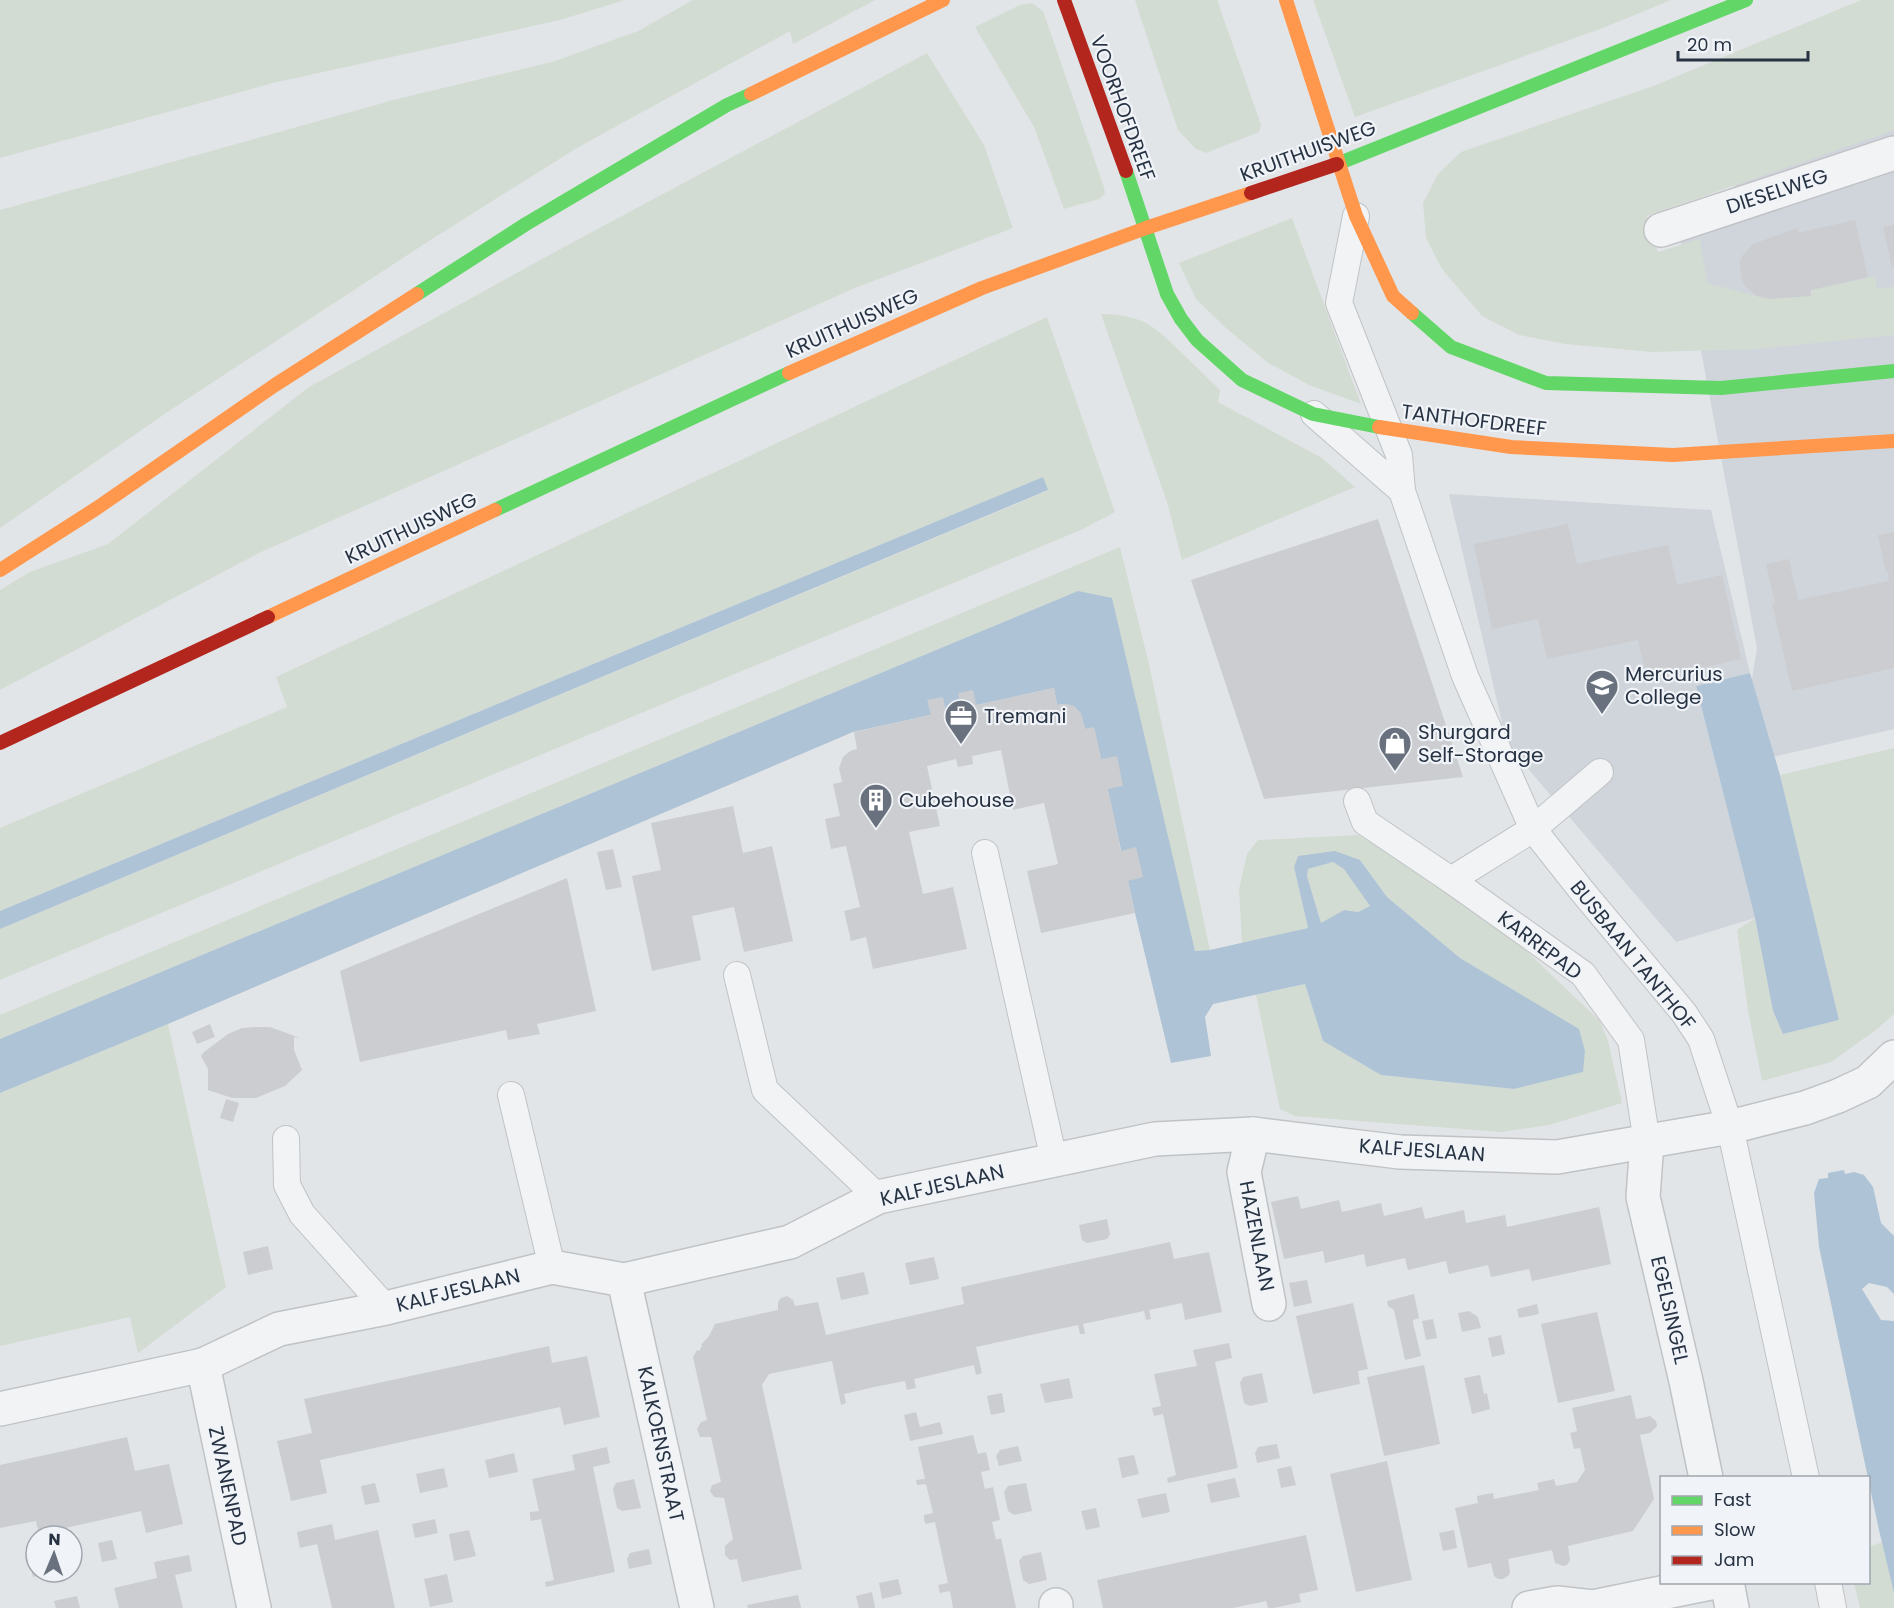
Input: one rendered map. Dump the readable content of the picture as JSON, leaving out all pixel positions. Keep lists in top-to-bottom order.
{
  "streets": {
    "main road": ["VOORHOFDREEF", "KRUITHUISWEG", "TANTHOFDREEF"],
    "street": [
      "DIESELWEG",
      "KALFJESLAAN",
      "HAZENLAAN",
      "EGELSINGEL",
      "KALKOENSTRAAT",
      "ZWANENPAD"
    ],
    "lane": ["KARREPAD", "BUSBAAN TANTHOF"]
  },
  "crossings": [
    ["VOORHOFDREEF", "KRUITHUISWEG"],
    ["VOORHOFDREEF", "TANTHOFDREEF"],
    ["KRUITHUISWEG", "TANTHOFDREEF"],
    ["TANTHOFDREEF", "BUSBAAN TANTHOF"],
    ["KARREPAD", "KALFJESLAAN"],
    ["KARREPAD", "EGELSINGEL"],
    ["BUSBAAN TANTHOF", "KALFJESLAAN"],
    ["KALFJESLAAN", "HAZENLAAN"],
    ["KALFJESLAAN", "EGELSINGEL"],
    ["KALFJESLAAN", "KALKOENSTRAAT"],
    ["KALFJESLAAN", "ZWANENPAD"]
  ],
  "places": {
    "school or university": ["Mercurius College"],
    "office": ["Tremani"],
    "shop": ["Shurgard Self-Storage"],
    "building": ["Cubehouse"]
  },
  "legend": ["Fast", "Slow", "Jam"],
  "scale_bar": "20 m",
  "north": "top"
}
